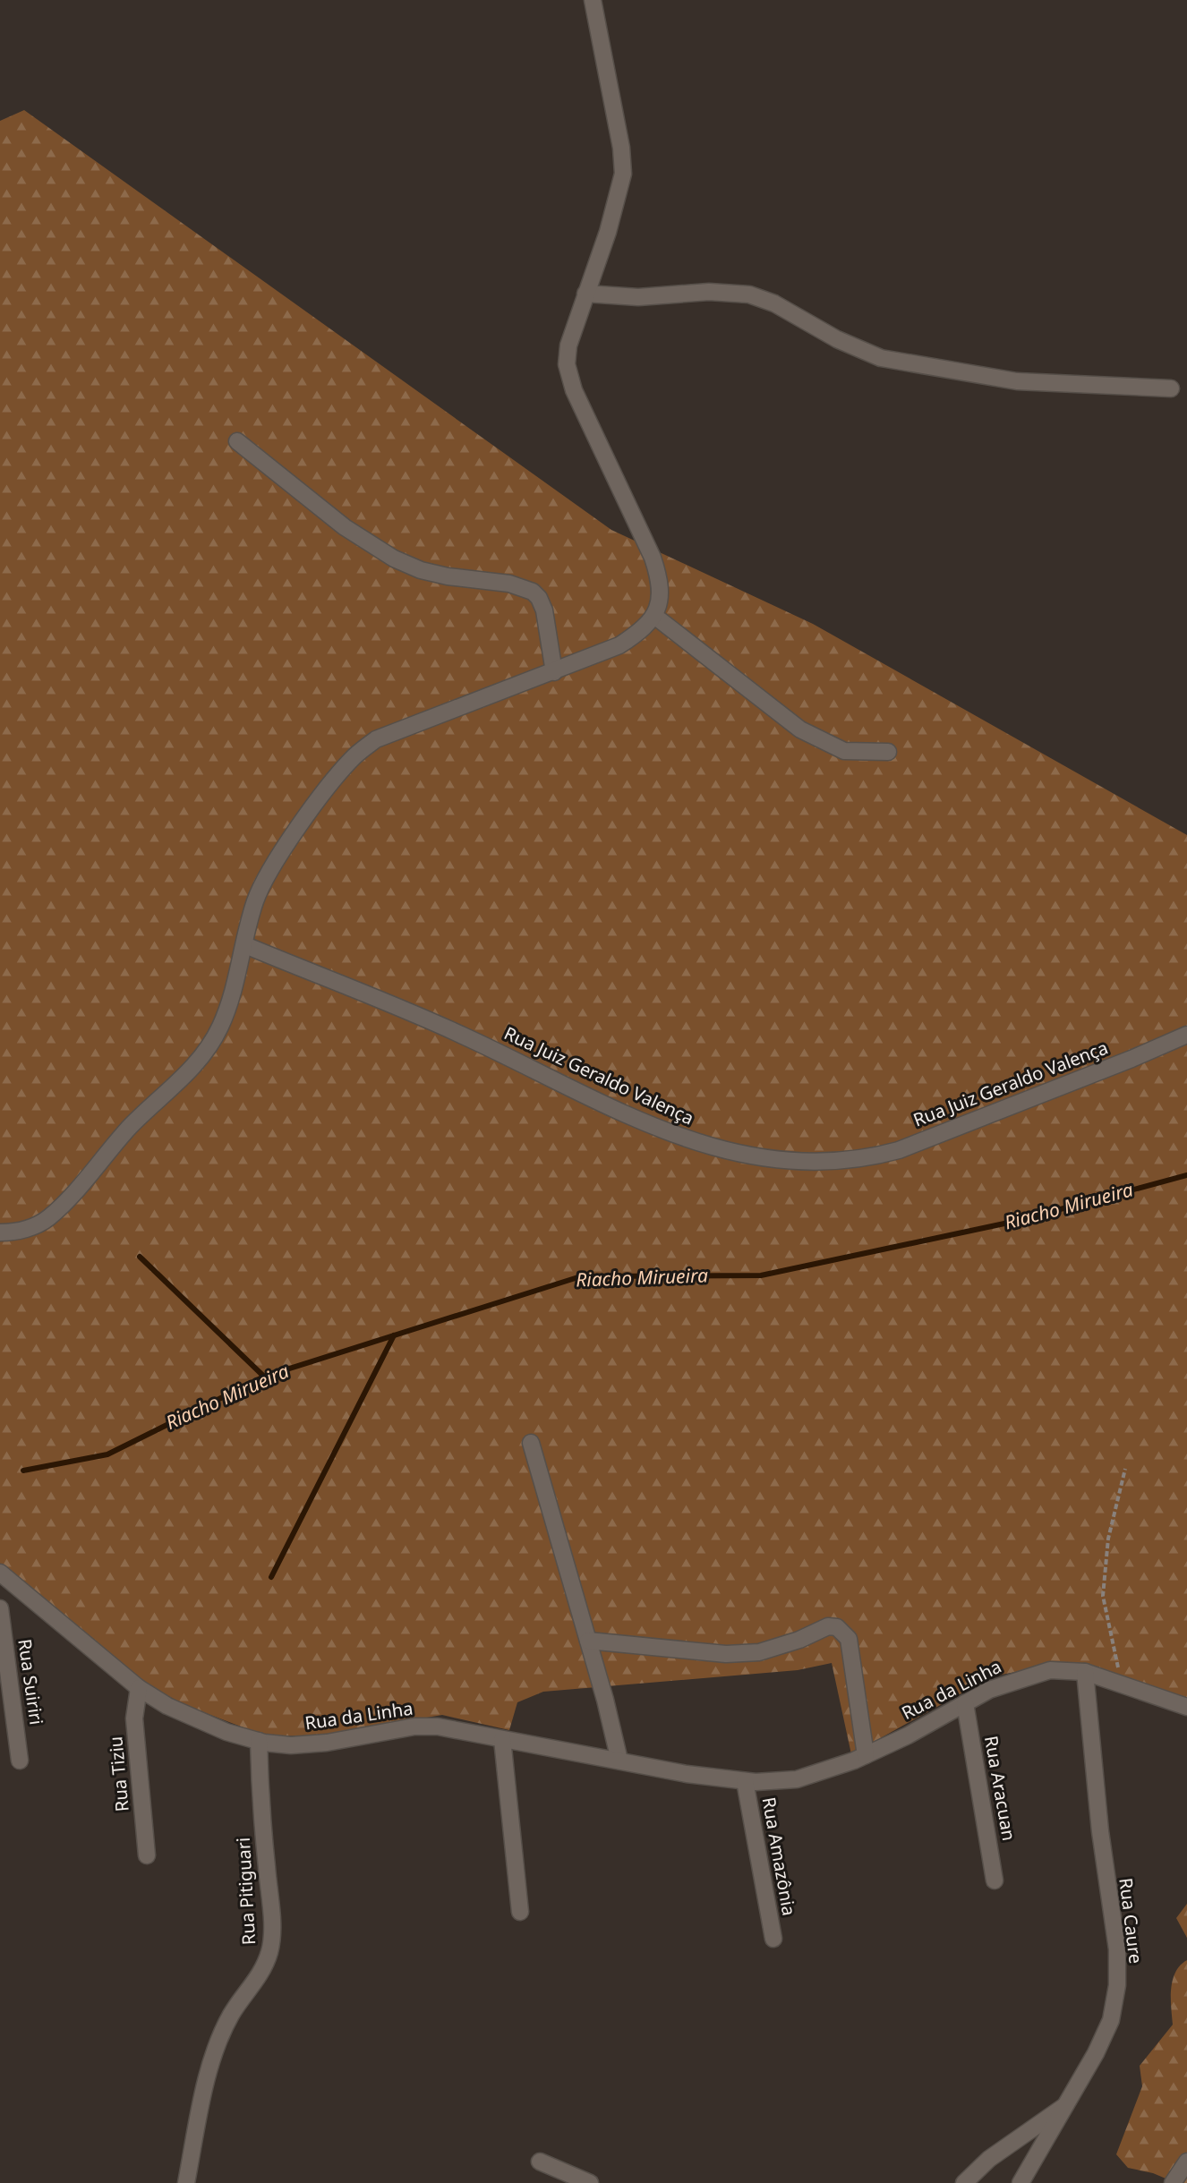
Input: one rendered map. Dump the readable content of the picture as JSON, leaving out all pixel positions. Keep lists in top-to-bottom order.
{
  "streets": {
    "street": [
      "Rua Juiz Geraldo Valença",
      "Rua Suiriri",
      "Rua da Linha",
      "Rua Tiziu",
      "Rua Aracuan",
      "Rua Amazônia",
      "Rua Pitiguari",
      "Rua Caure"
    ]
  },
  "crossings": [
    ["Rua da Linha", "Rua Tiziu"],
    ["Rua da Linha", "Rua Aracuan"],
    ["Rua da Linha", "Rua Amazônia"],
    ["Rua da Linha", "Rua Pitiguari"],
    ["Rua da Linha", "Rua Caure"]
  ],
  "water": ["Riacho Mirueira"]
}
